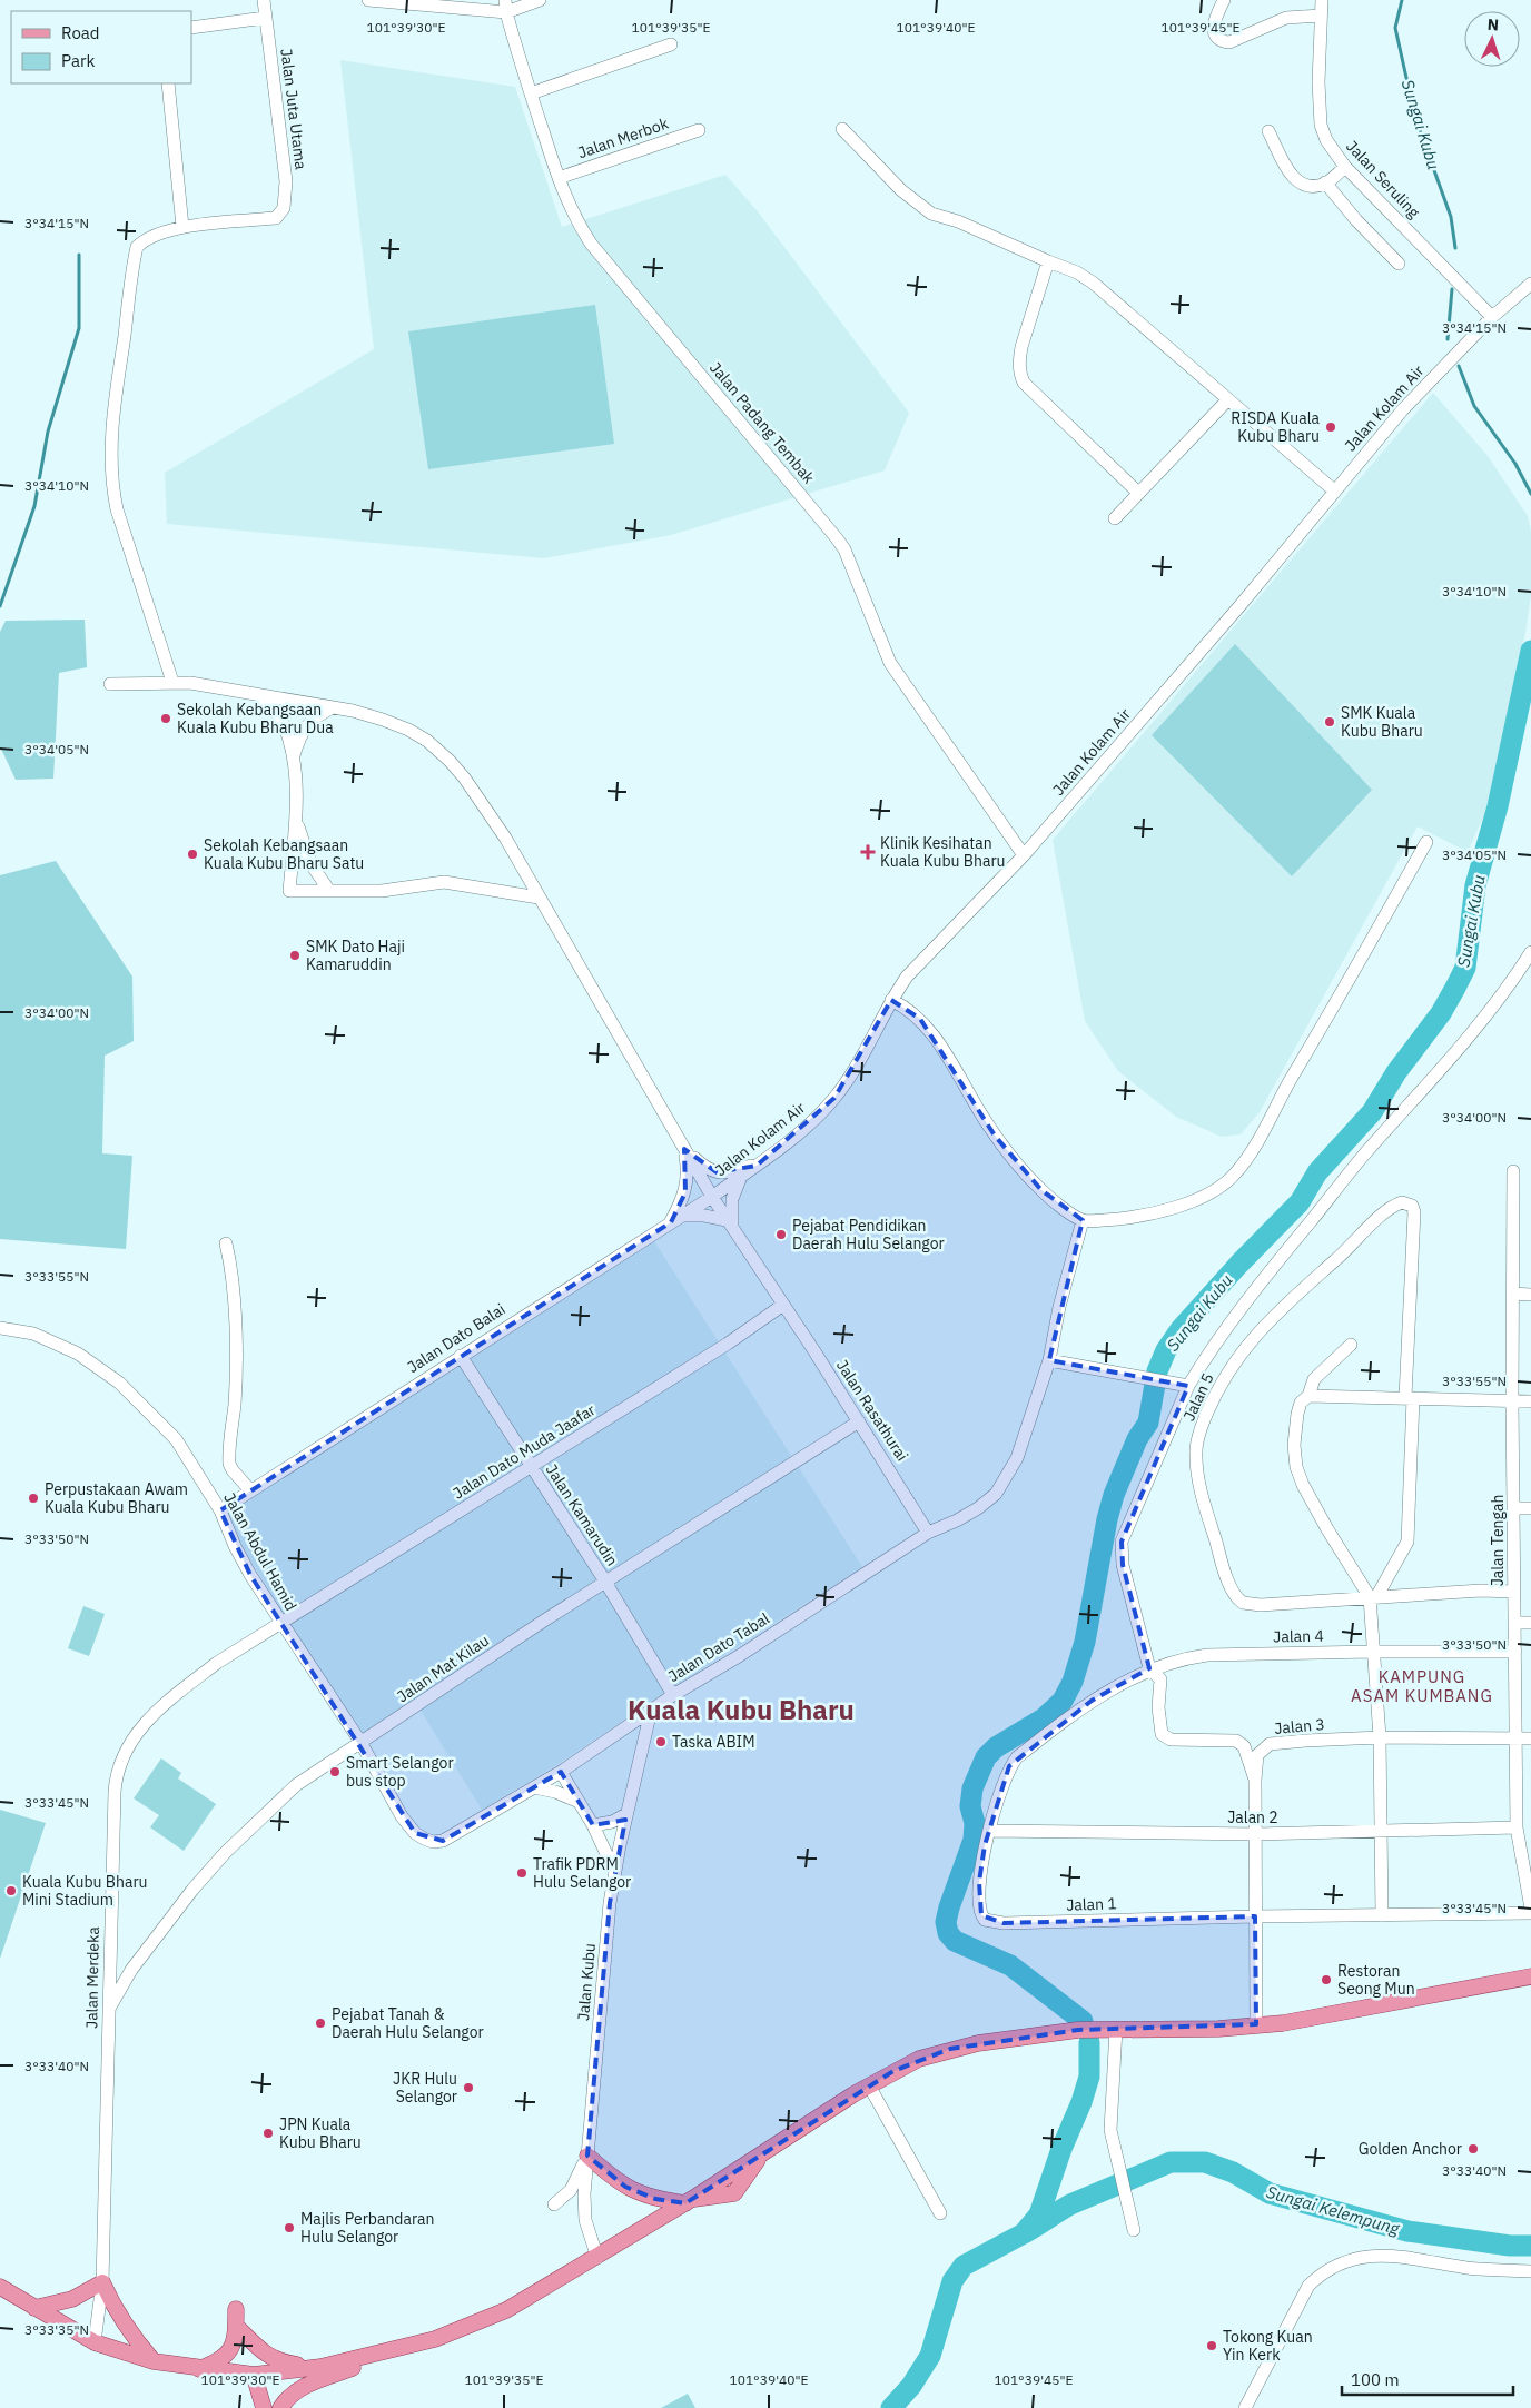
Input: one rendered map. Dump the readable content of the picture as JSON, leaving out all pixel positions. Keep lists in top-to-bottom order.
{
  "streets": {
    "street": [
      "Jalan Juta Utama",
      "Jalan Merbok",
      "Jalan Seruling",
      "Jalan Kolam Air",
      "Jalan Padang Tembak",
      "Jalan Dato Balai",
      "Jalan 5",
      "Jalan Rasathurai",
      "Jalan Dato Muda Jaafar",
      "Jalan Kamarudin",
      "Jalan Tengah",
      "Jalan Abdul Hamid",
      "Jalan 4",
      "Jalan Dato Tabal",
      "Jalan Mat Kilau",
      "Jalan 3",
      "Jalan 2",
      "Jalan 1",
      "Jalan Merdeka",
      "Jalan Kubu"
    ]
  },
  "crossings": [
    ["Jalan Merbok", "Jalan Padang Tembak"],
    ["Jalan Seruling", "Jalan Kolam Air"],
    ["Jalan Kolam Air", "Jalan Padang Tembak"],
    ["Jalan Kolam Air", "Jalan Dato Balai"],
    ["Jalan Kolam Air", "Jalan Rasathurai"],
    ["Jalan Dato Balai", "Jalan Rasathurai"],
    ["Jalan Dato Balai", "Jalan Kamarudin"],
    ["Jalan Dato Balai", "Jalan Abdul Hamid"],
    ["Jalan 5", "Jalan Tengah"],
    ["Jalan Rasathurai", "Jalan Dato Muda Jaafar"],
    ["Jalan Rasathurai", "Jalan Dato Tabal"],
    ["Jalan Rasathurai", "Jalan Mat Kilau"],
    ["Jalan Dato Muda Jaafar", "Jalan Kamarudin"],
    ["Jalan Dato Muda Jaafar", "Jalan Abdul Hamid"],
    ["Jalan Dato Muda Jaafar", "Jalan Merdeka"],
    ["Jalan Kamarudin", "Jalan Dato Tabal"],
    ["Jalan Kamarudin", "Jalan Mat Kilau"],
    ["Jalan Tengah", "Jalan 4"],
    ["Jalan Tengah", "Jalan 3"],
    ["Jalan Tengah", "Jalan 2"],
    ["Jalan Abdul Hamid", "Jalan Dato Tabal"],
    ["Jalan Abdul Hamid", "Jalan Mat Kilau"],
    ["Jalan Abdul Hamid", "Jalan Merdeka"],
    ["Jalan 4", "Jalan 1"],
    ["Jalan Dato Tabal", "Jalan Kubu"],
    ["Jalan Mat Kilau", "Jalan Merdeka"],
    ["Jalan 2", "Jalan 1"]
  ],
  "districts": ["KAMPUNG ASAM KUMBANG", "Kuala Kubu Bharu"],
  "water": ["Sungai Kubu", "Sungai Kelempung"],
  "places": {
    "other": [
      "RISDA Kuala Kubu Bharu",
      "Sekolah Kebangsaan Kuala Kubu Bharu Dua",
      "SMK Kuala Kubu Bharu",
      "Sekolah Kebangsaan Kuala Kubu Bharu Satu",
      "SMK Dato Haji Kamaruddin",
      "Pejabat Pendidikan Daerah Hulu Selangor",
      "Perpustakaan Awam Kuala Kubu Bharu",
      "Taska ABIM",
      "Smart Selangor bus stop",
      "Trafik PDRM Hulu Selangor",
      "Kuala Kubu Bharu Mini Stadium",
      "Restoran Seong Mun",
      "Pejabat Tanah & Daerah Hulu Selangor",
      "JKR Hulu Selangor",
      "JPN Kuala Kubu Bharu",
      "Golden Anchor",
      "Majlis Perbandaran Hulu Selangor",
      "Tokong Kuan Yin Kerk"
    ],
    "health": ["Klinik Kesihatan Kuala Kubu Bharu"]
  },
  "legend": ["Road", "Park"],
  "scale_bar": "100 m",
  "north": "top",
  "coordinates": [
    "101°39'30\"E",
    "101°39'35\"E",
    "101°39'40\"E",
    "101°39'45\"E",
    "3°34'15\"N",
    "3°34'10\"N",
    "3°34'05\"N",
    "3°34'00\"N",
    "3°33'55\"N",
    "3°33'50\"N",
    "3°33'45\"N",
    "3°33'40\"N",
    "3°33'35\"N"
  ]
}
